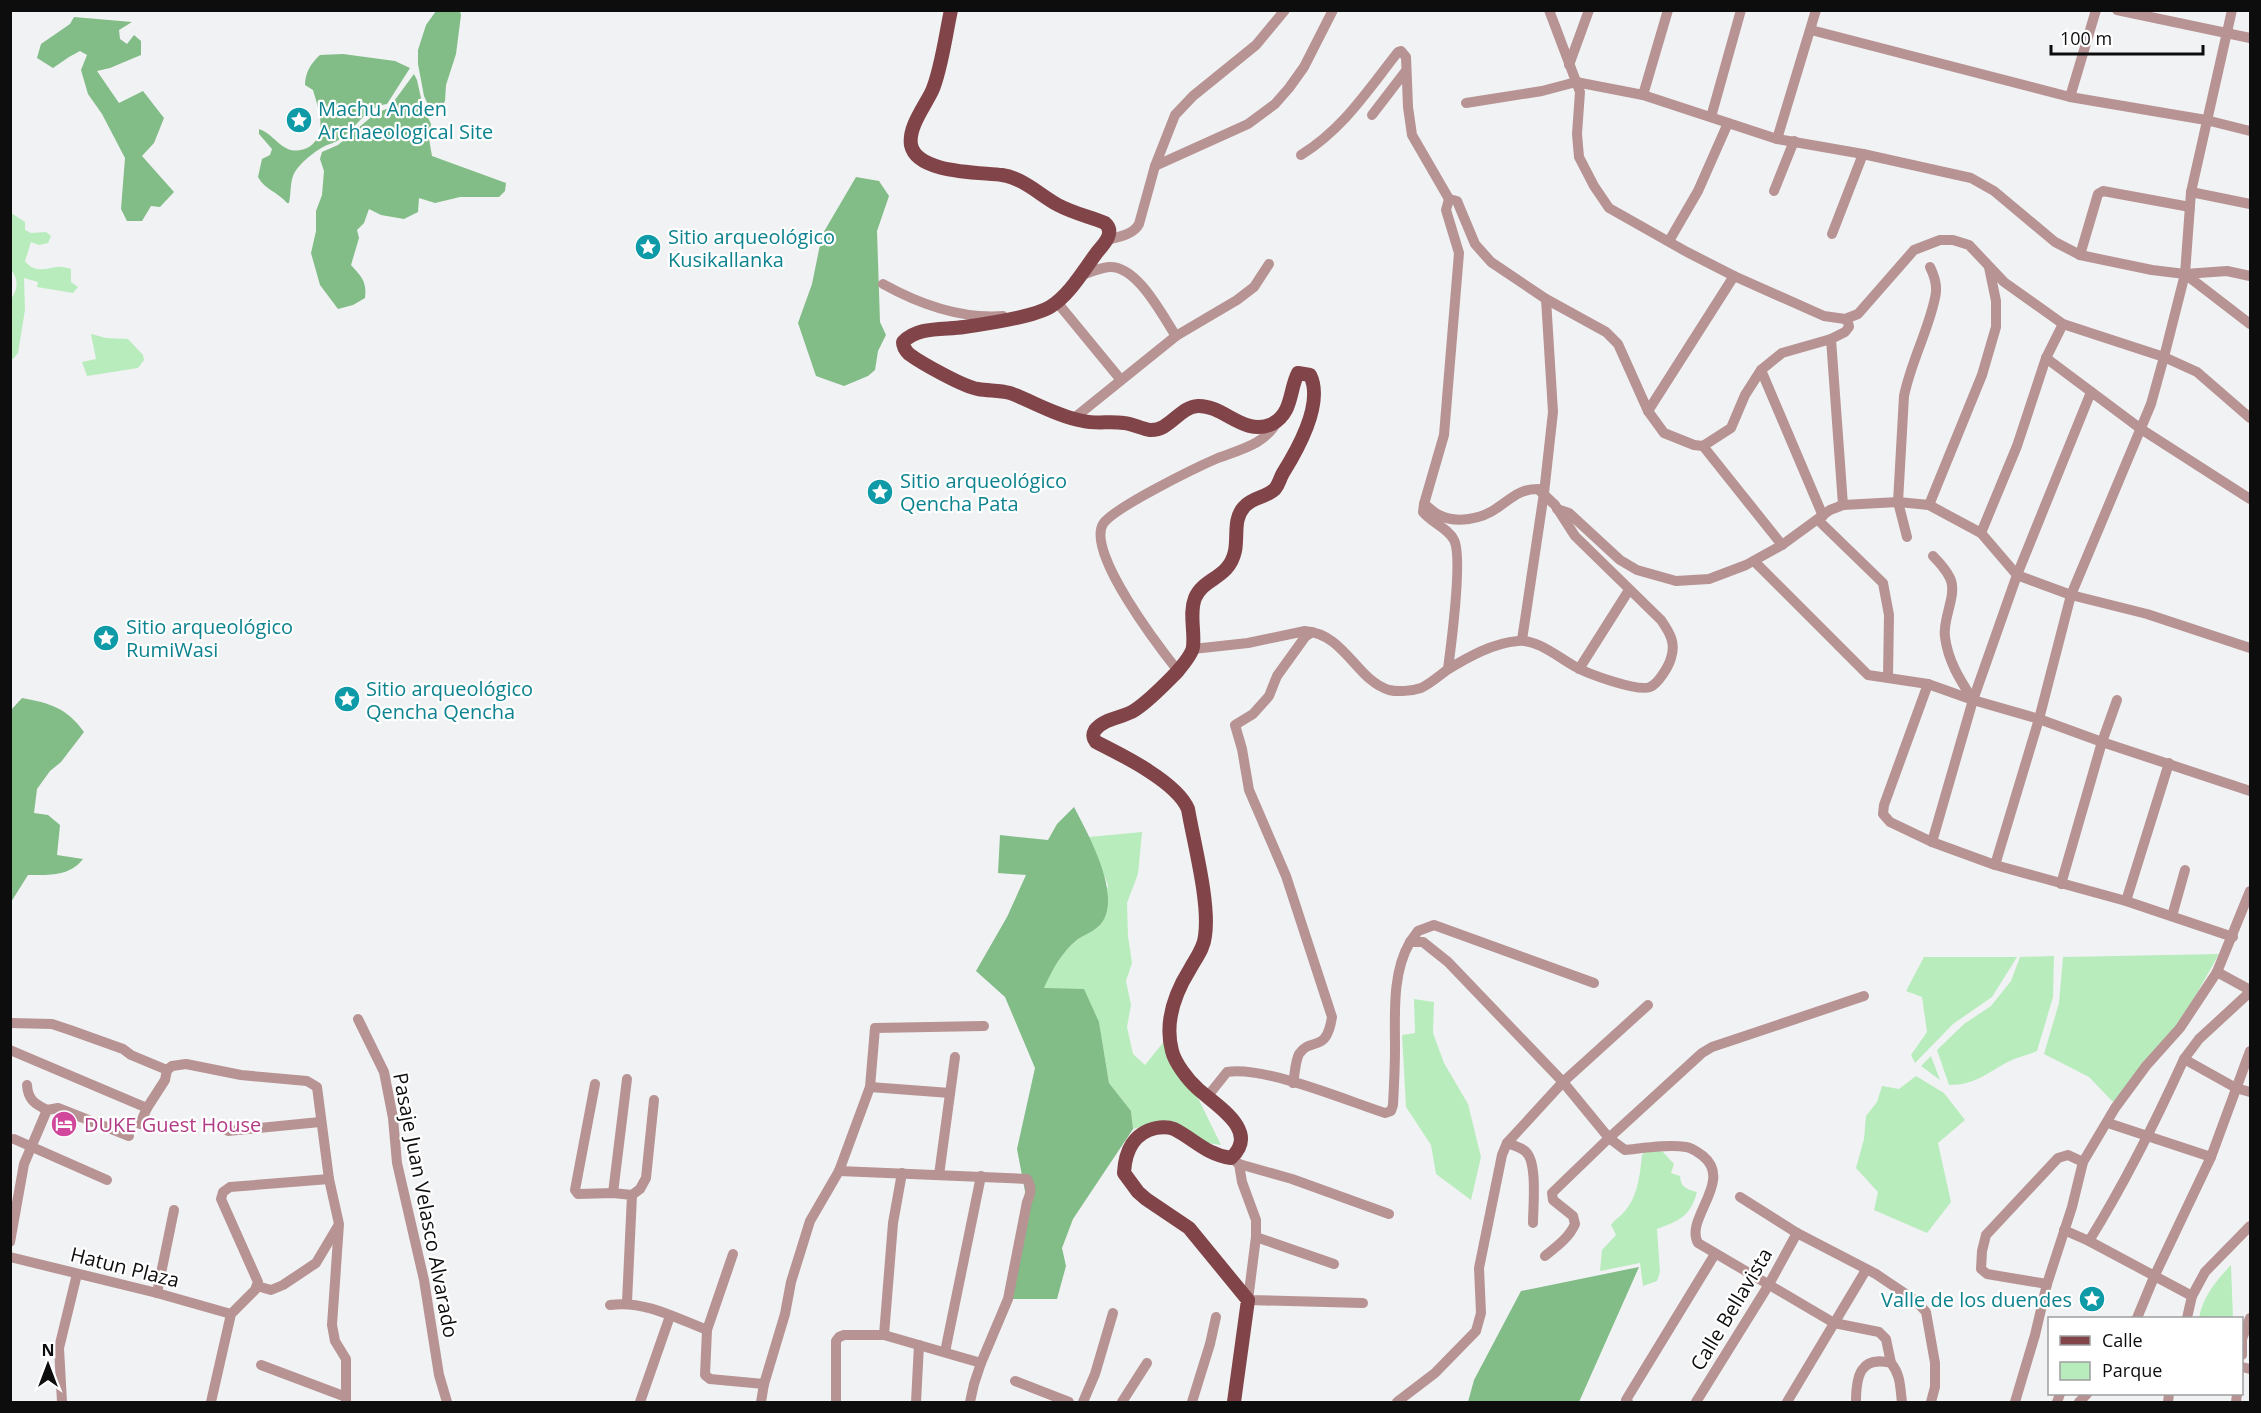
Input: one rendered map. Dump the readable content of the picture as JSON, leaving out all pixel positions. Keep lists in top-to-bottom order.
{
  "streets": {
    "street": ["Pasaje Juan Velasco Alvarado", "Hatun Plaza", "Calle Bellavista"]
  },
  "places": {
    "place": [
      "Machu Anden Archaeological Site",
      "Sitio arqueológico Kusikallanka",
      "Sitio arqueológico Qencha Pata",
      "Sitio arqueológico RumiWasi",
      "Sitio arqueológico Qencha Qencha",
      "Valle de los duendes"
    ],
    "hotel": ["DUKE Guest House"]
  },
  "legend": ["Calle", "Parque"],
  "scale_bar": "100 m",
  "north": "top"
}
